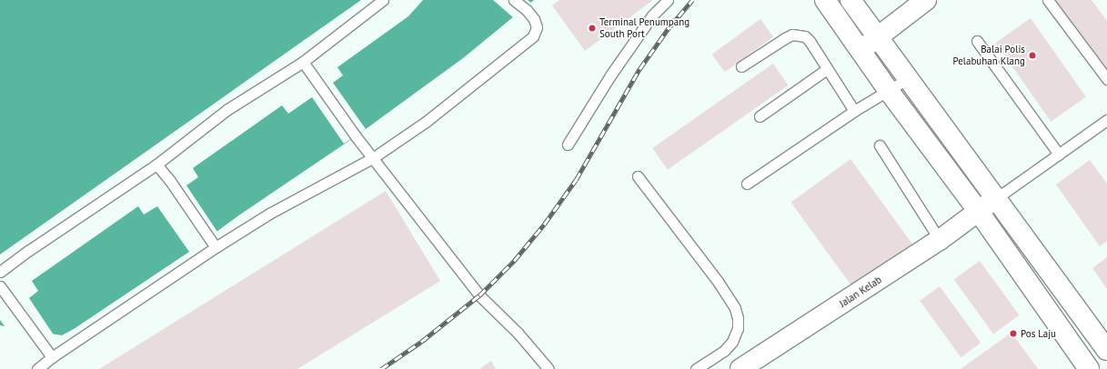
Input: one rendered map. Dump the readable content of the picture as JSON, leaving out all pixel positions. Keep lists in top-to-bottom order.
{
  "streets": {
    "street": ["Jalan Kelab"]
  },
  "places": ["Terminal Penumpang South Port", "Balai Polis Pelabuhan Klang", "Pos Laju"]
}
